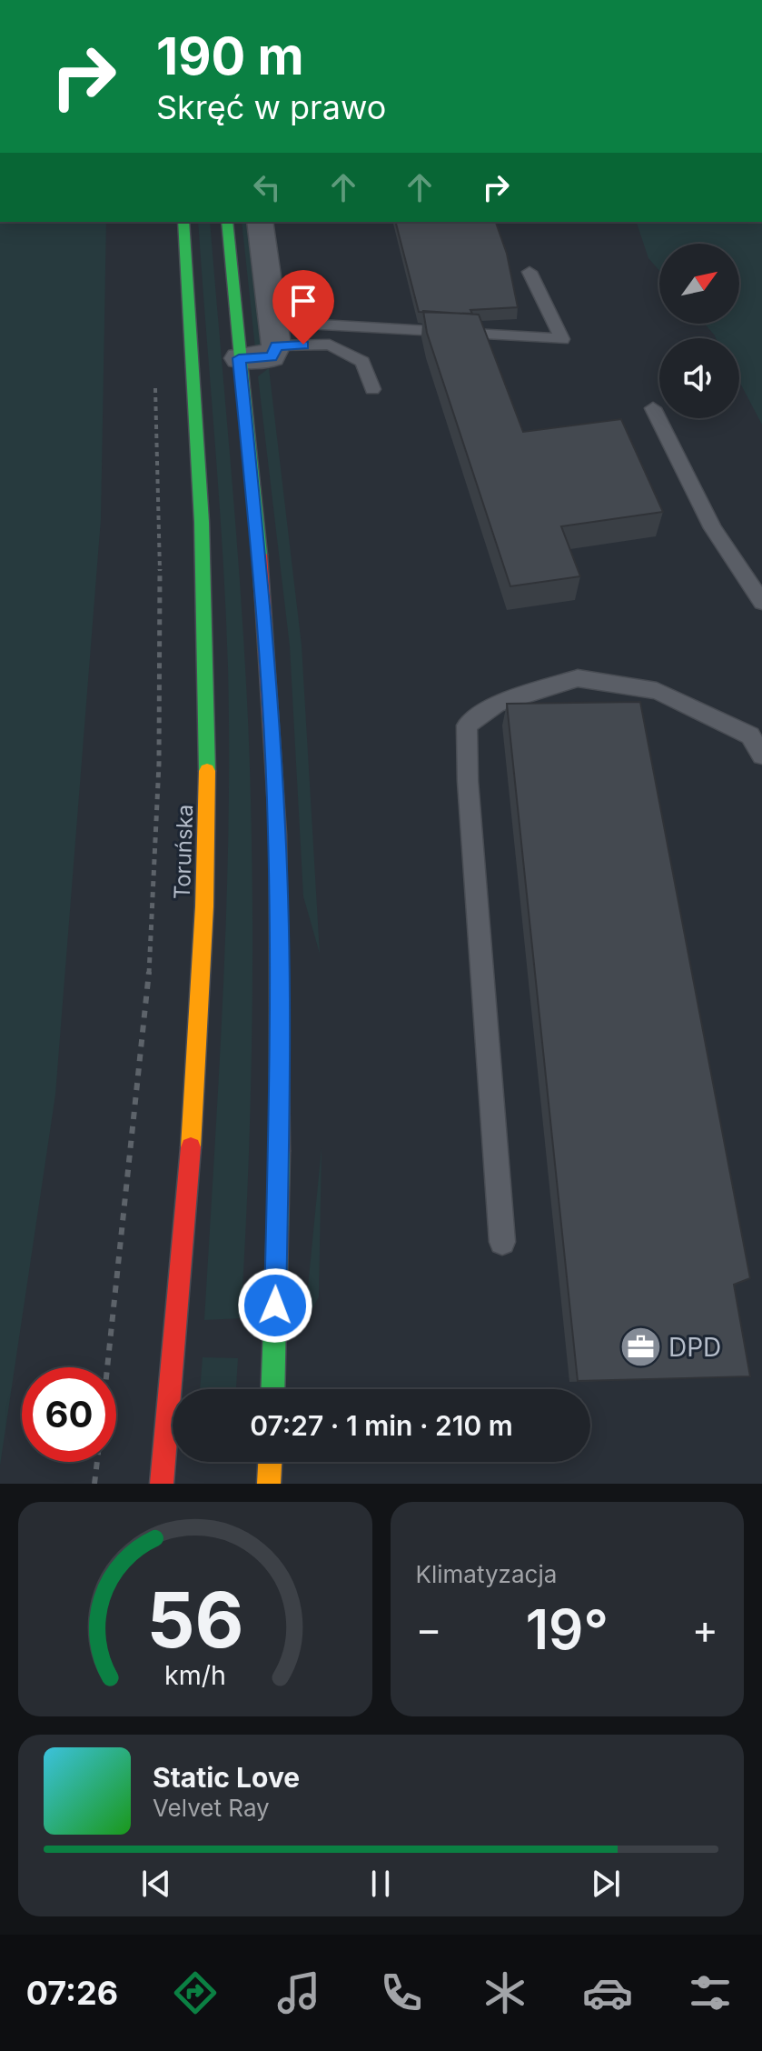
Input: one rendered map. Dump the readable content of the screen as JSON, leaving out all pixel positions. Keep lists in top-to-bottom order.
{
  "streets": {
    "main road": ["Toruńska"]
  },
  "places": {
    "office": ["DPD"]
  },
  "north": "top right",
  "page": {
    "turn": ["190 m", "Skręć w prawo"],
    "limit": "60",
    "trip": "07:27 · 1 min · 210 m",
    "tile": "Klimatyzacja",
    "heat": ["−", "19°", "+"],
    "song": ["Static Love", "Velvet Ray"],
    "tabs": "07:26",
    "gauge": ["56", "km/h"]
  }
}
